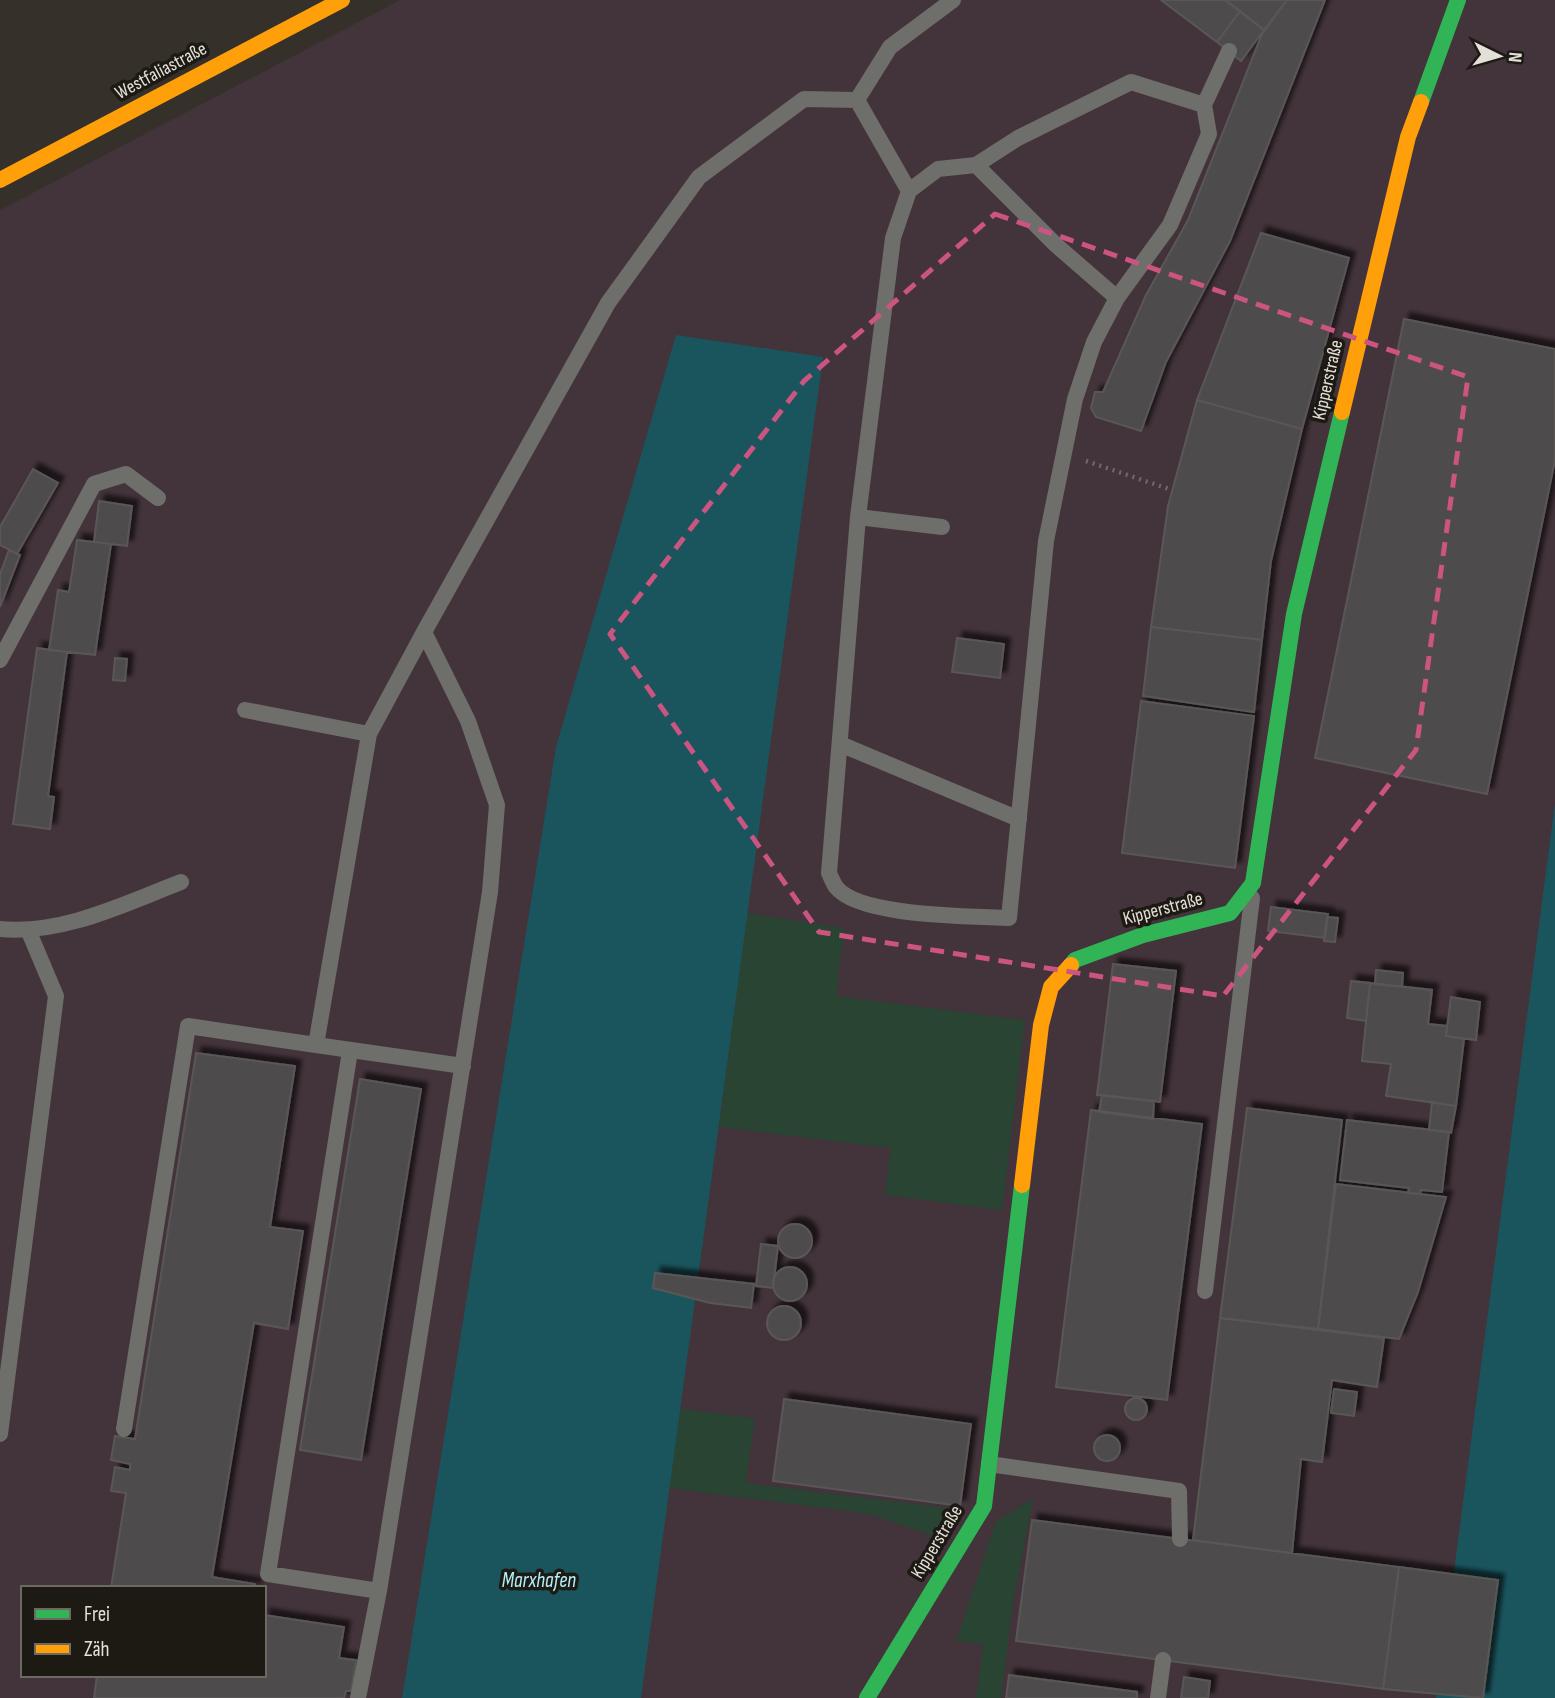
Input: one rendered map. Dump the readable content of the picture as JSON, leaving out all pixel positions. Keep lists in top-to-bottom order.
{
  "streets": {
    "street": ["Westfaliastraße", "Kipperstraße"]
  },
  "water": ["Marxhafen"],
  "legend": ["Frei", "Zäh"],
  "north": "right"
}
